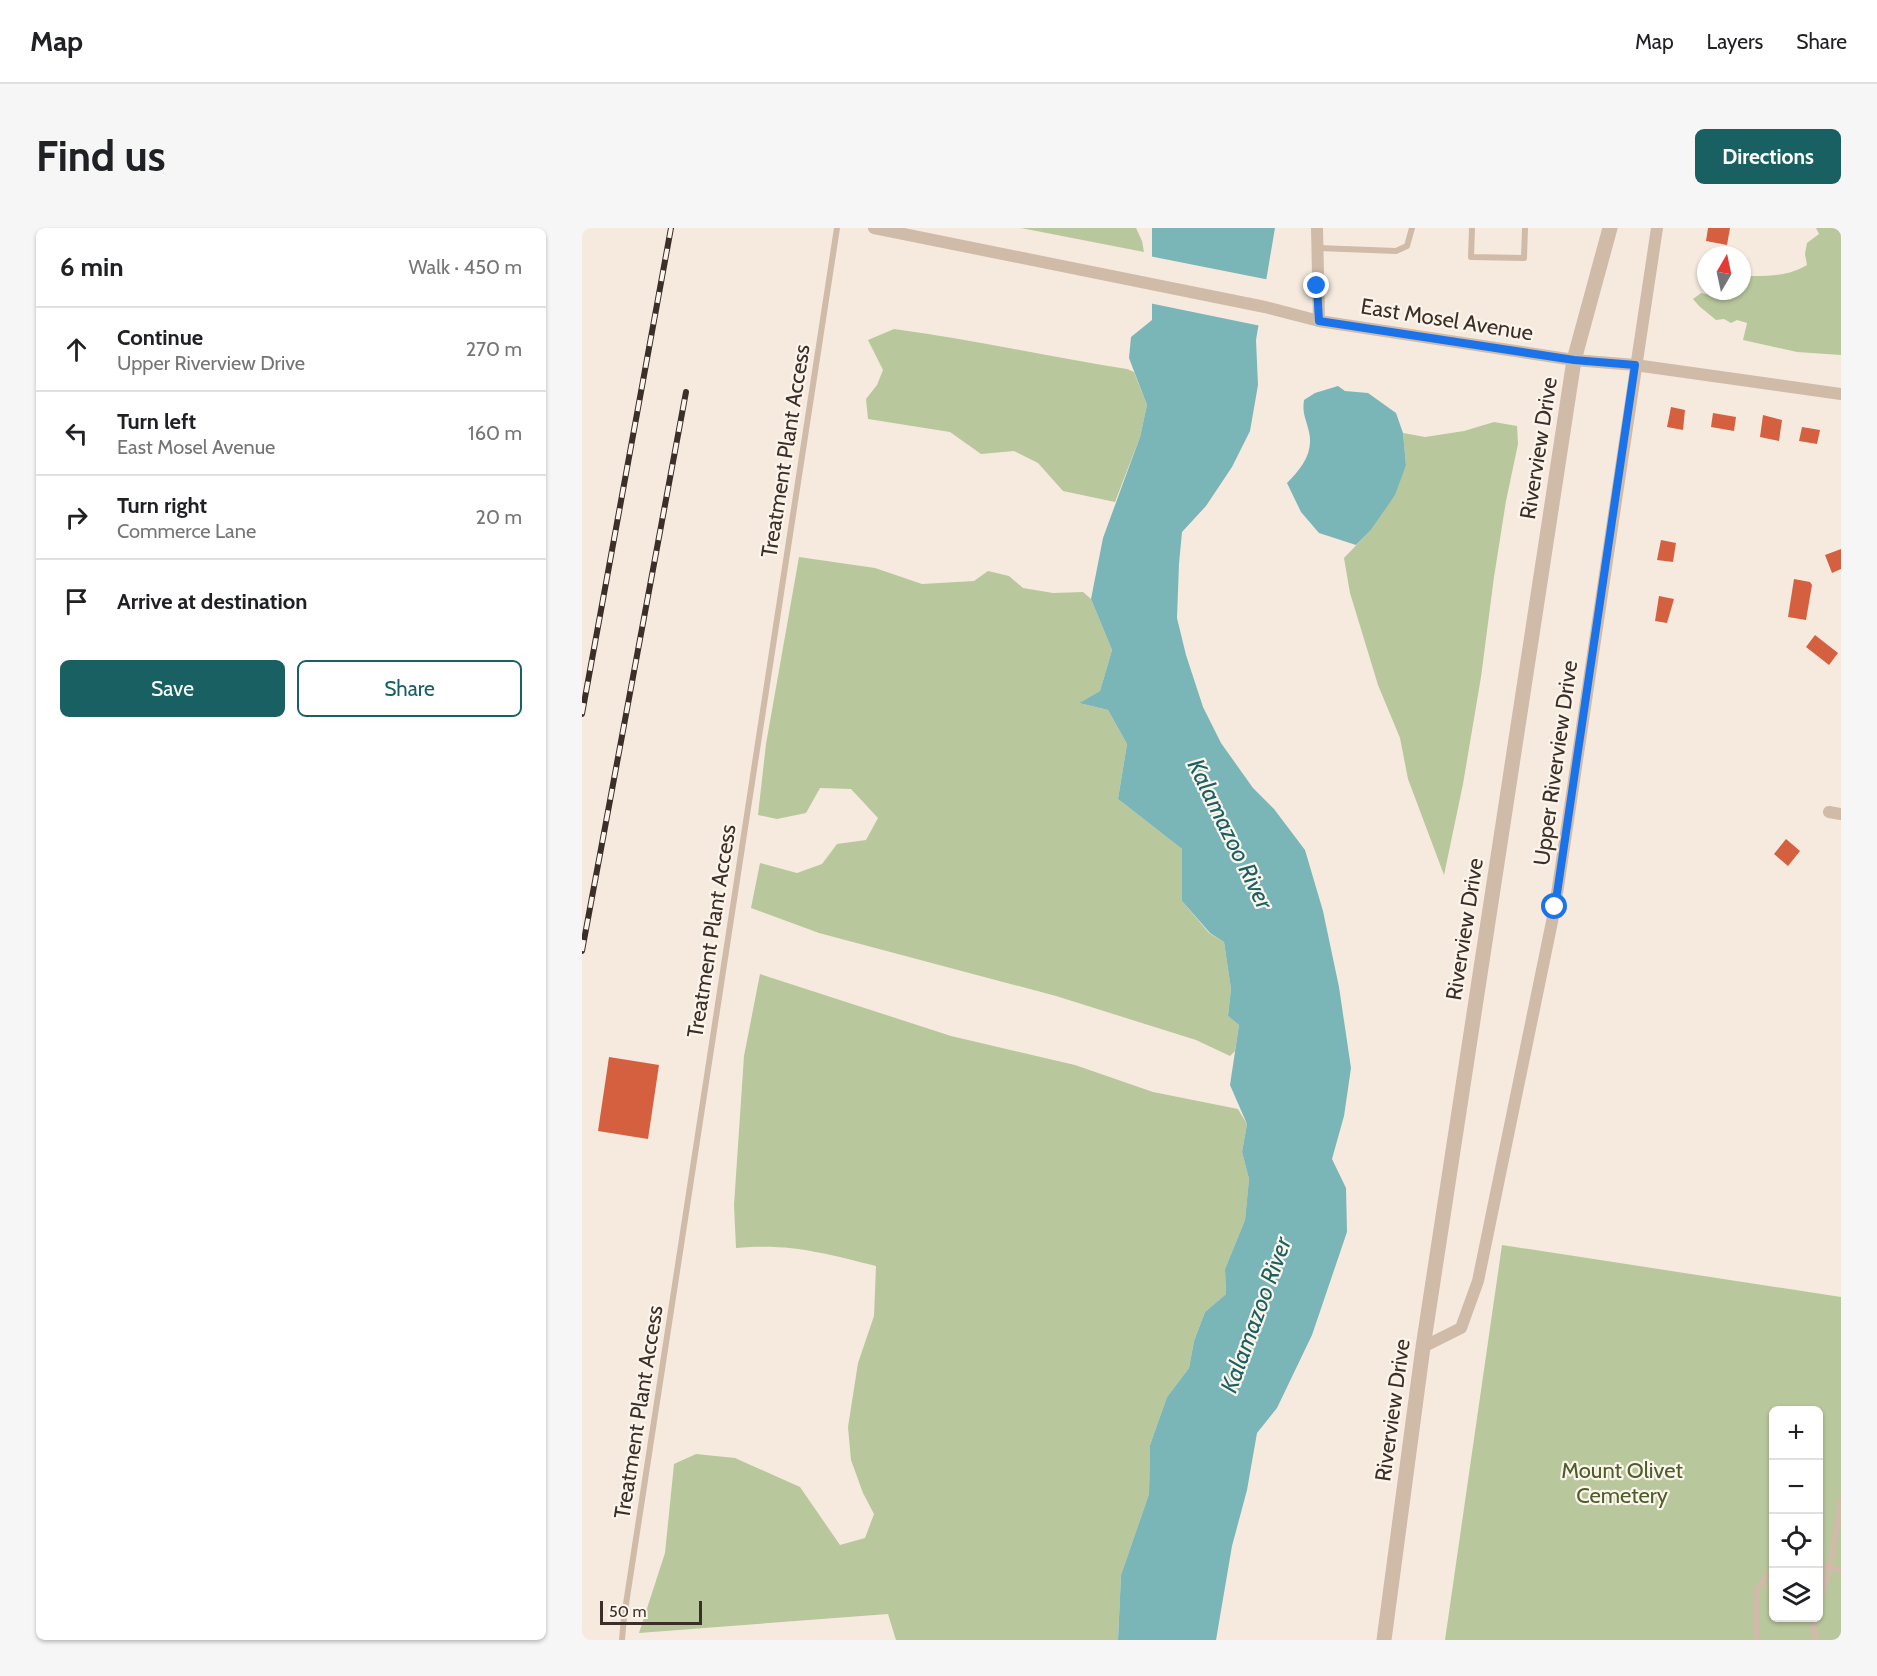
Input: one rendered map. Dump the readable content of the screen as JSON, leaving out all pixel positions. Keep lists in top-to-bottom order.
{
  "streets": {
    "street": ["East Mosel Avenue", "Riverview Drive", "Upper Riverview Drive"],
    "lane": ["Treatment Plant Access"]
  },
  "crossings": [
    ["East Mosel Avenue", "Riverview Drive"],
    ["East Mosel Avenue", "Upper Riverview Drive"],
    ["Riverview Drive", "Upper Riverview Drive"]
  ],
  "water": ["Kalamazoo River"],
  "parks": ["Mount Olivet Cemetery"],
  "scale_bar": "50 m",
  "north": "top",
  "page": {
    "header": "Map",
    "nav": ["Map", "Layers", "Share"],
    "buttons": [
      "Directions",
      ["Save", "Share"]
    ],
    "title": "Find us",
    "heading": ["6 min", "Walk · 450 m"],
    "list": [
      ["Continue", "Upper Riverview Drive", "270 m"],
      ["Turn left", "East Mosel Avenue", "160 m"],
      ["Turn right", "Commerce Lane", "20 m"],
      "Arrive at destination"
    ],
    "map_buttons": ["+", "−"],
    "scale": "50 m"
  }
}
